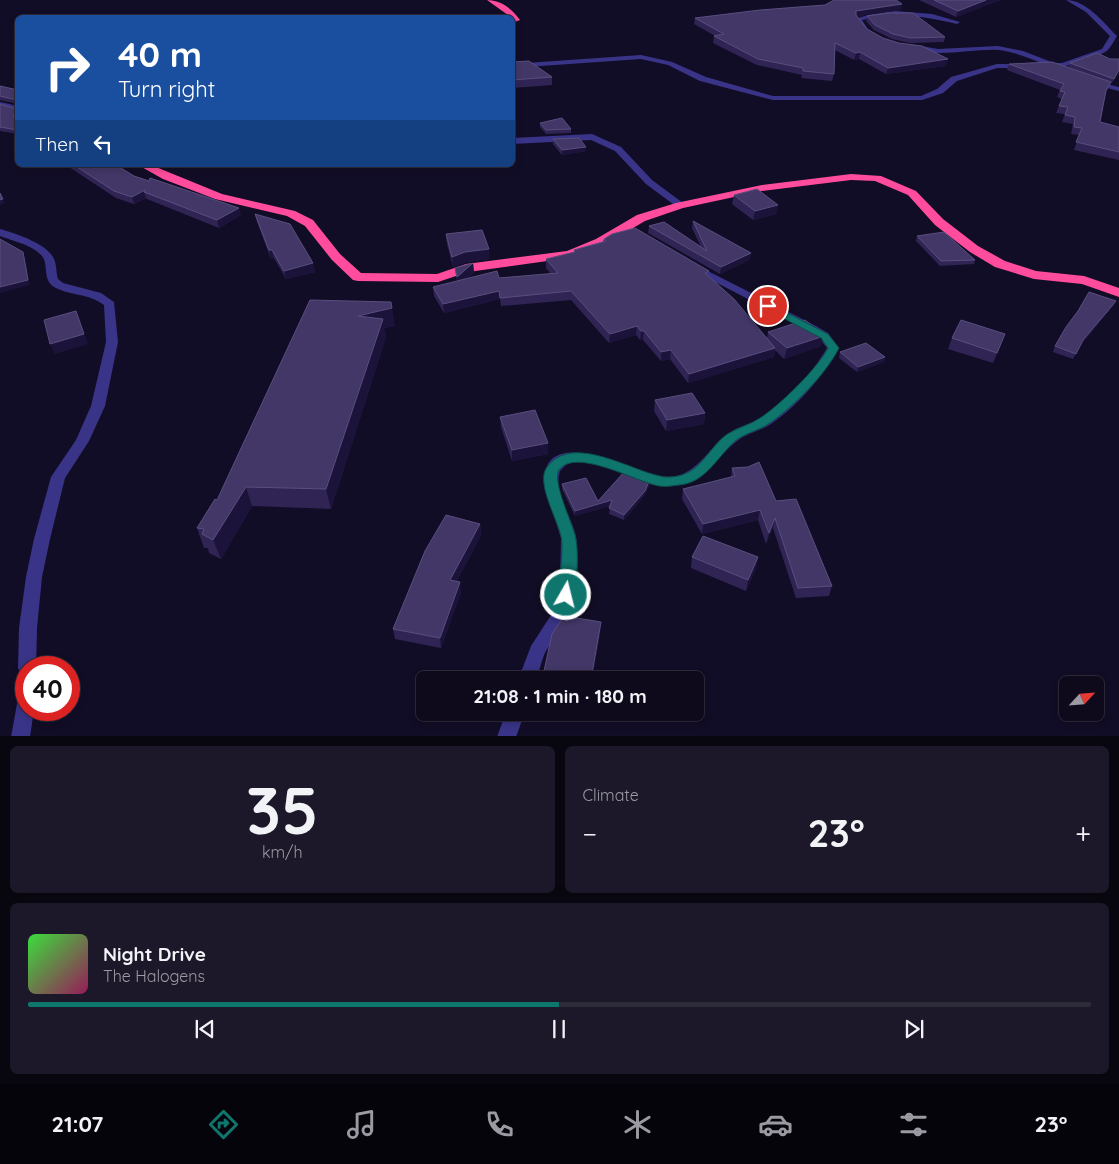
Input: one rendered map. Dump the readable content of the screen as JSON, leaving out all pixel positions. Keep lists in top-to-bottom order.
{
  "north": "top right",
  "page": {
    "turn": ["40 m", "Turn right"],
    "then": "Then",
    "limit": "40",
    "trip": "21:08 · 1 min · 180 m",
    "tile": [
      ["35", "km/h"],
      "Climate"
    ],
    "heat": ["−", "23°", "+"],
    "song": ["Night Drive", "The Halogens"],
    "tabs": ["21:07", "23°"]
  }
}
